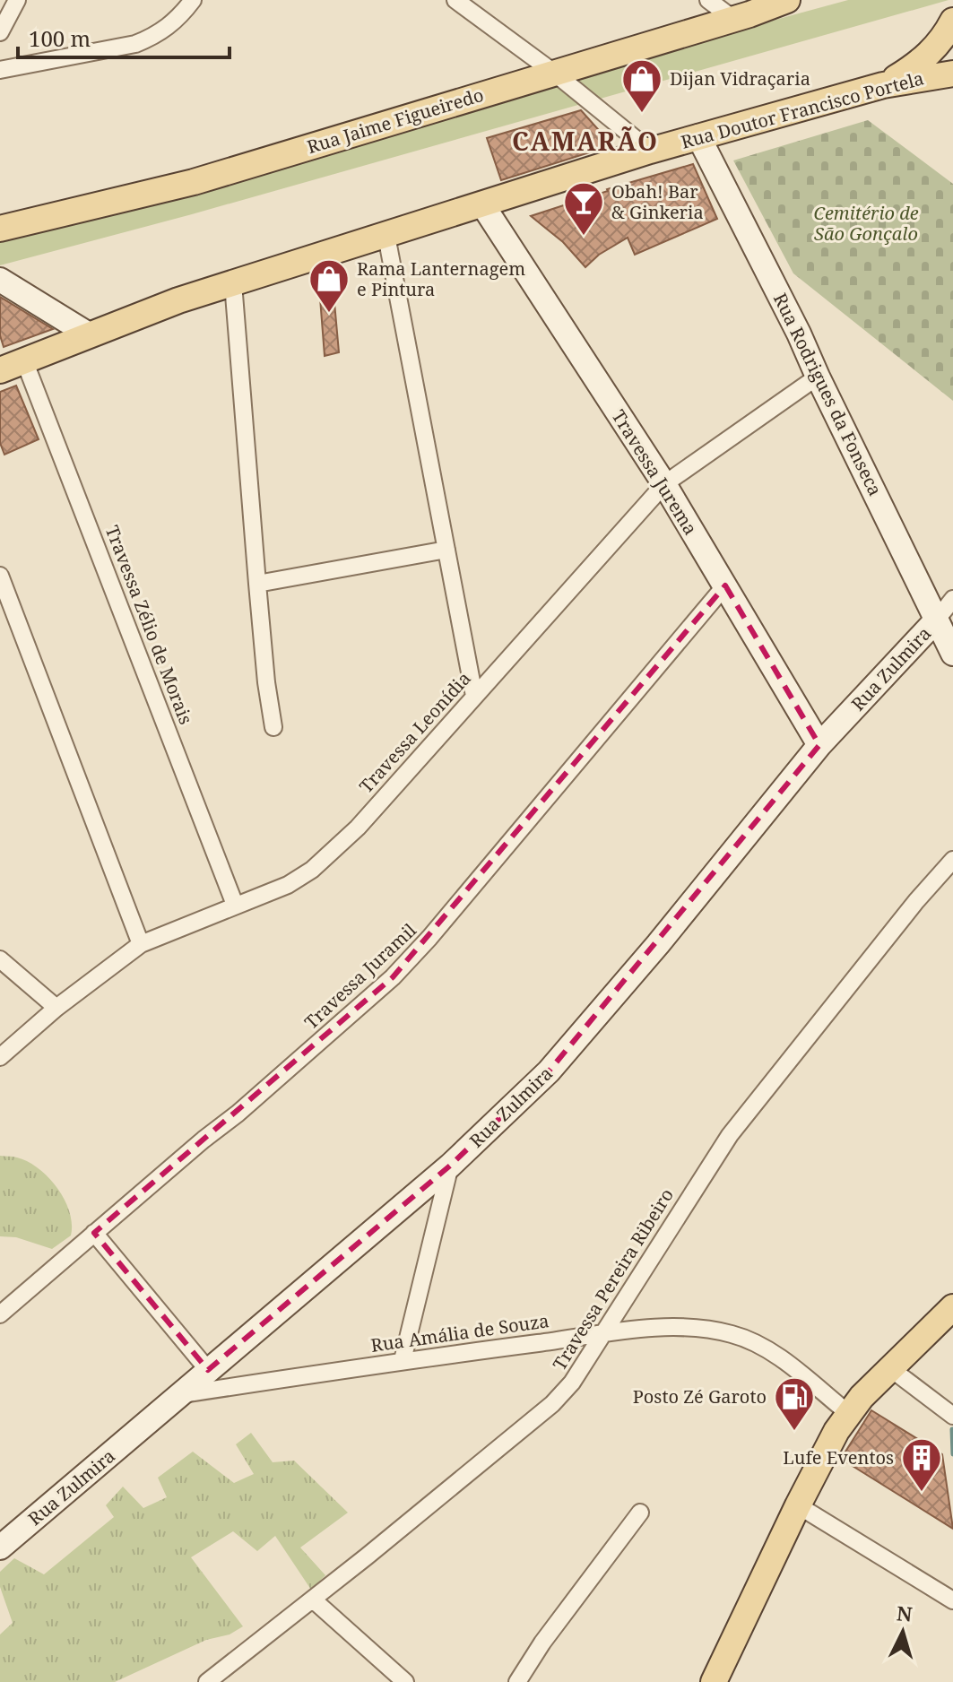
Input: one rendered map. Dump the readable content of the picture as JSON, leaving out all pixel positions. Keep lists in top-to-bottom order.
{
  "streets": {
    "main road": [
      "Rua Doutor Francisco Portela",
      "Rua Jaime Figueiredo",
      "Rua Rodrigues da Fonseca",
      "Travessa Jurema",
      "Rua Zulmira"
    ],
    "street": [
      "Travessa Zélio de Morais",
      "Travessa Leonídia",
      "Travessa Juramil",
      "Travessa Pereira Ribeiro",
      "Rua Amália de Souza"
    ]
  },
  "crossings": [
    ["Rua Doutor Francisco Portela", "Rua Rodrigues da Fonseca"],
    ["Rua Doutor Francisco Portela", "Travessa Jurema"],
    ["Rua Doutor Francisco Portela", "Travessa Zélio de Morais"],
    ["Rua Rodrigues da Fonseca", "Rua Zulmira"],
    ["Rua Rodrigues da Fonseca", "Travessa Leonídia"],
    ["Travessa Jurema", "Rua Zulmira"],
    ["Travessa Jurema", "Travessa Leonídia"],
    ["Travessa Jurema", "Travessa Juramil"],
    ["Travessa Zélio de Morais", "Travessa Leonídia"],
    ["Rua Zulmira", "Rua Amália de Souza"],
    ["Travessa Pereira Ribeiro", "Rua Amália de Souza"]
  ],
  "districts": ["CAMARÃO"],
  "parks": ["Cemitério de São Gonçalo"],
  "places": {
    "shop": ["Dijan Vidraçaria", "Rama Lanternagem e Pintura"],
    "bar": ["Obah! Bar & Ginkeria"],
    "fuel station": ["Posto Zé Garoto"],
    "building": ["Lufe Eventos"]
  },
  "scale_bar": "100 m",
  "north": "top"
}
